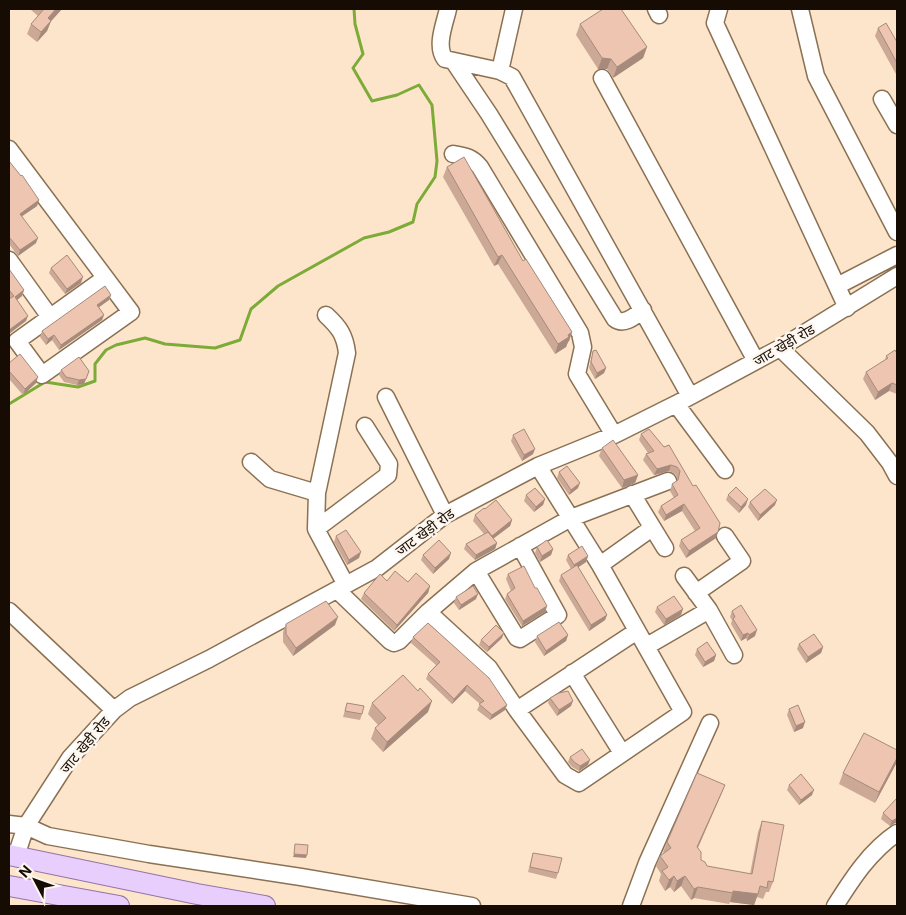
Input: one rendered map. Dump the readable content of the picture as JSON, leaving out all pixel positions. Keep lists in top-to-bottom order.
{
  "streets": {
    "street": ["जाट खेड़ी रोड"]
  },
  "north": "top left"
}
